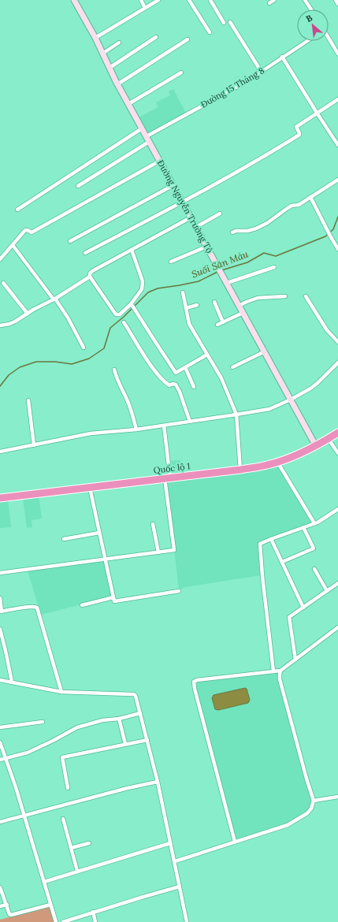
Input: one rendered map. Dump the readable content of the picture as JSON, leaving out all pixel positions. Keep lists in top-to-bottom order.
{
  "streets": {
    "highway": ["Quốc lộ 1"],
    "main road": ["Đường Nguyễn Trường Tộ"],
    "street": ["Đường 15 Tháng 8"]
  },
  "crossings": [
    ["Đường 15 Tháng 8", "Đường Nguyễn Trường Tộ"],
    ["Đường Nguyễn Trường Tộ", "Quốc lộ 1"]
  ],
  "water": ["Suối Săn Máu"],
  "north": "top left"
}
